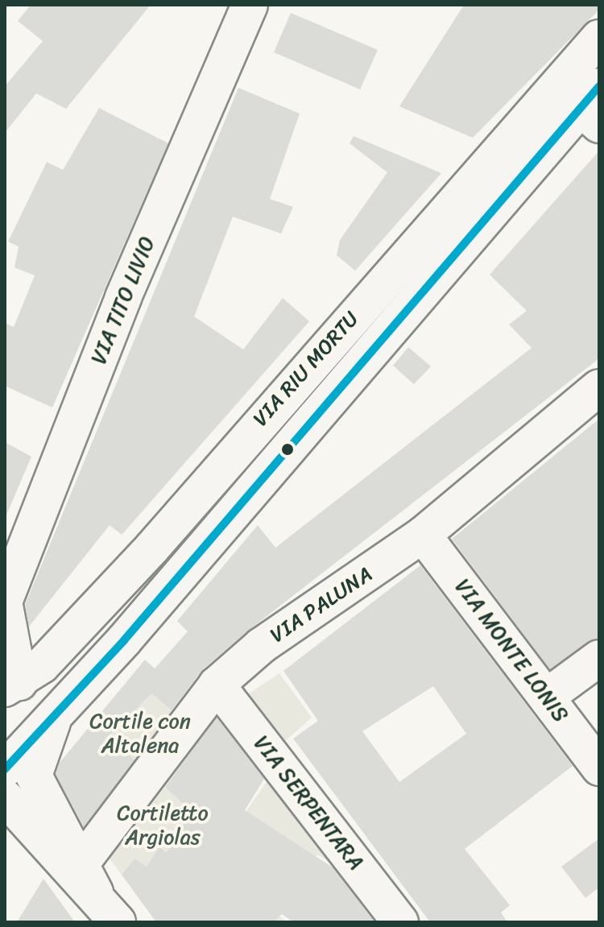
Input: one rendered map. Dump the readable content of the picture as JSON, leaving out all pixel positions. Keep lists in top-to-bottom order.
{
  "streets": {
    "street": [
      "VIA TITO LIVIO",
      "VIA RIU MORTU",
      "VIA PALUNA",
      "VIA MONTE LONIS",
      "VIA SERPENTARA"
    ]
  },
  "crossings": [
    ["VIA PALUNA", "VIA MONTE LONIS"],
    ["VIA PALUNA", "VIA SERPENTARA"]
  ],
  "parks": ["Cortile con Altalena", "Cortiletto Argiolas"]
}
